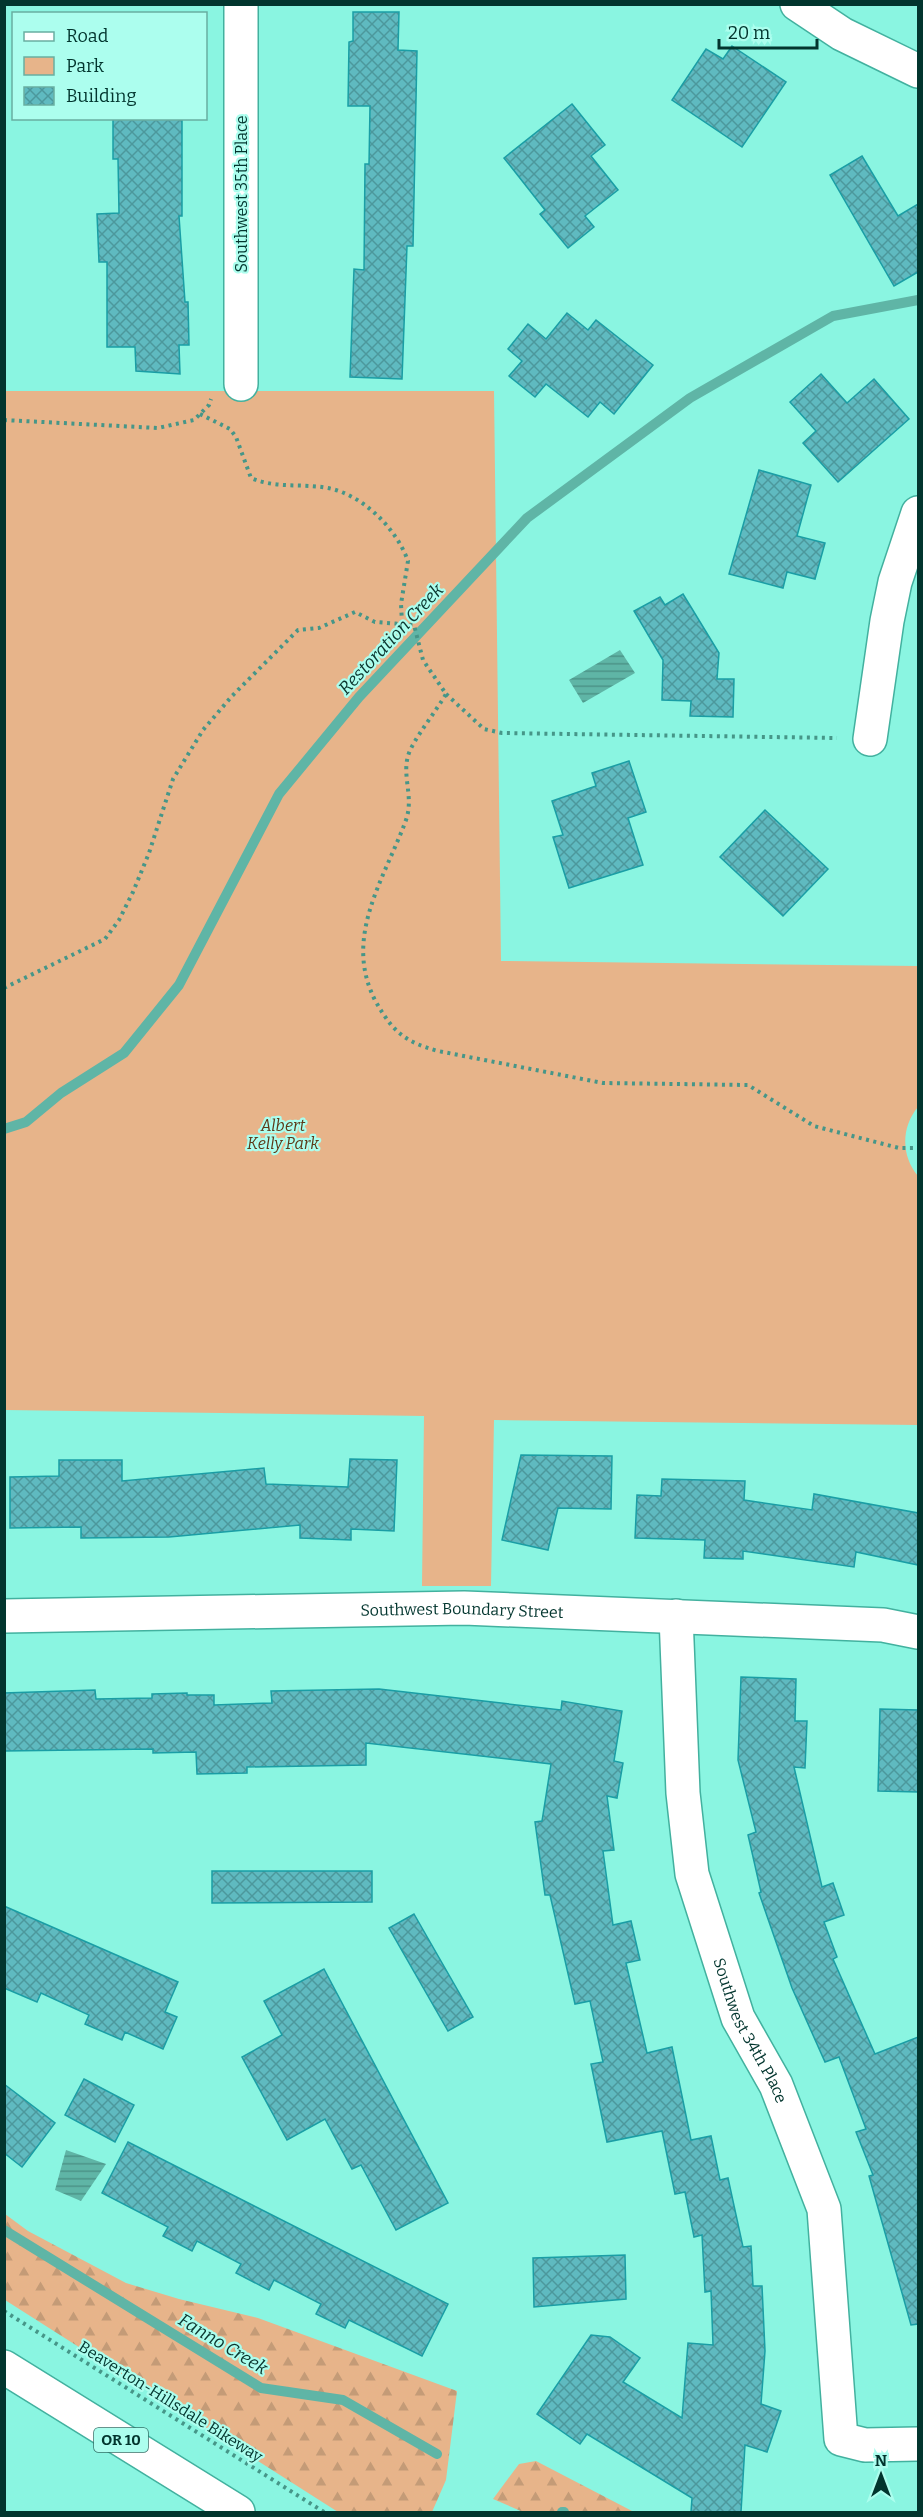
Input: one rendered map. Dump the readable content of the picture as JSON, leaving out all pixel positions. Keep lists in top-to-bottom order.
{
  "streets": {
    "street": [
      "Southwest 35th Place",
      "Southwest Boundary Street",
      "Southwest 34th Place",
      "OR 10"
    ],
    "path": ["Beaverton-Hillsdale Bikeway"]
  },
  "crossings": [
    ["Southwest Boundary Street", "Southwest 34th Place"]
  ],
  "water": ["Restoration Creek", "Fanno Creek"],
  "parks": ["Albert Kelly Park"],
  "legend": ["Road", "Park", "Building"],
  "scale_bar": "20 m",
  "north": "top"
}
